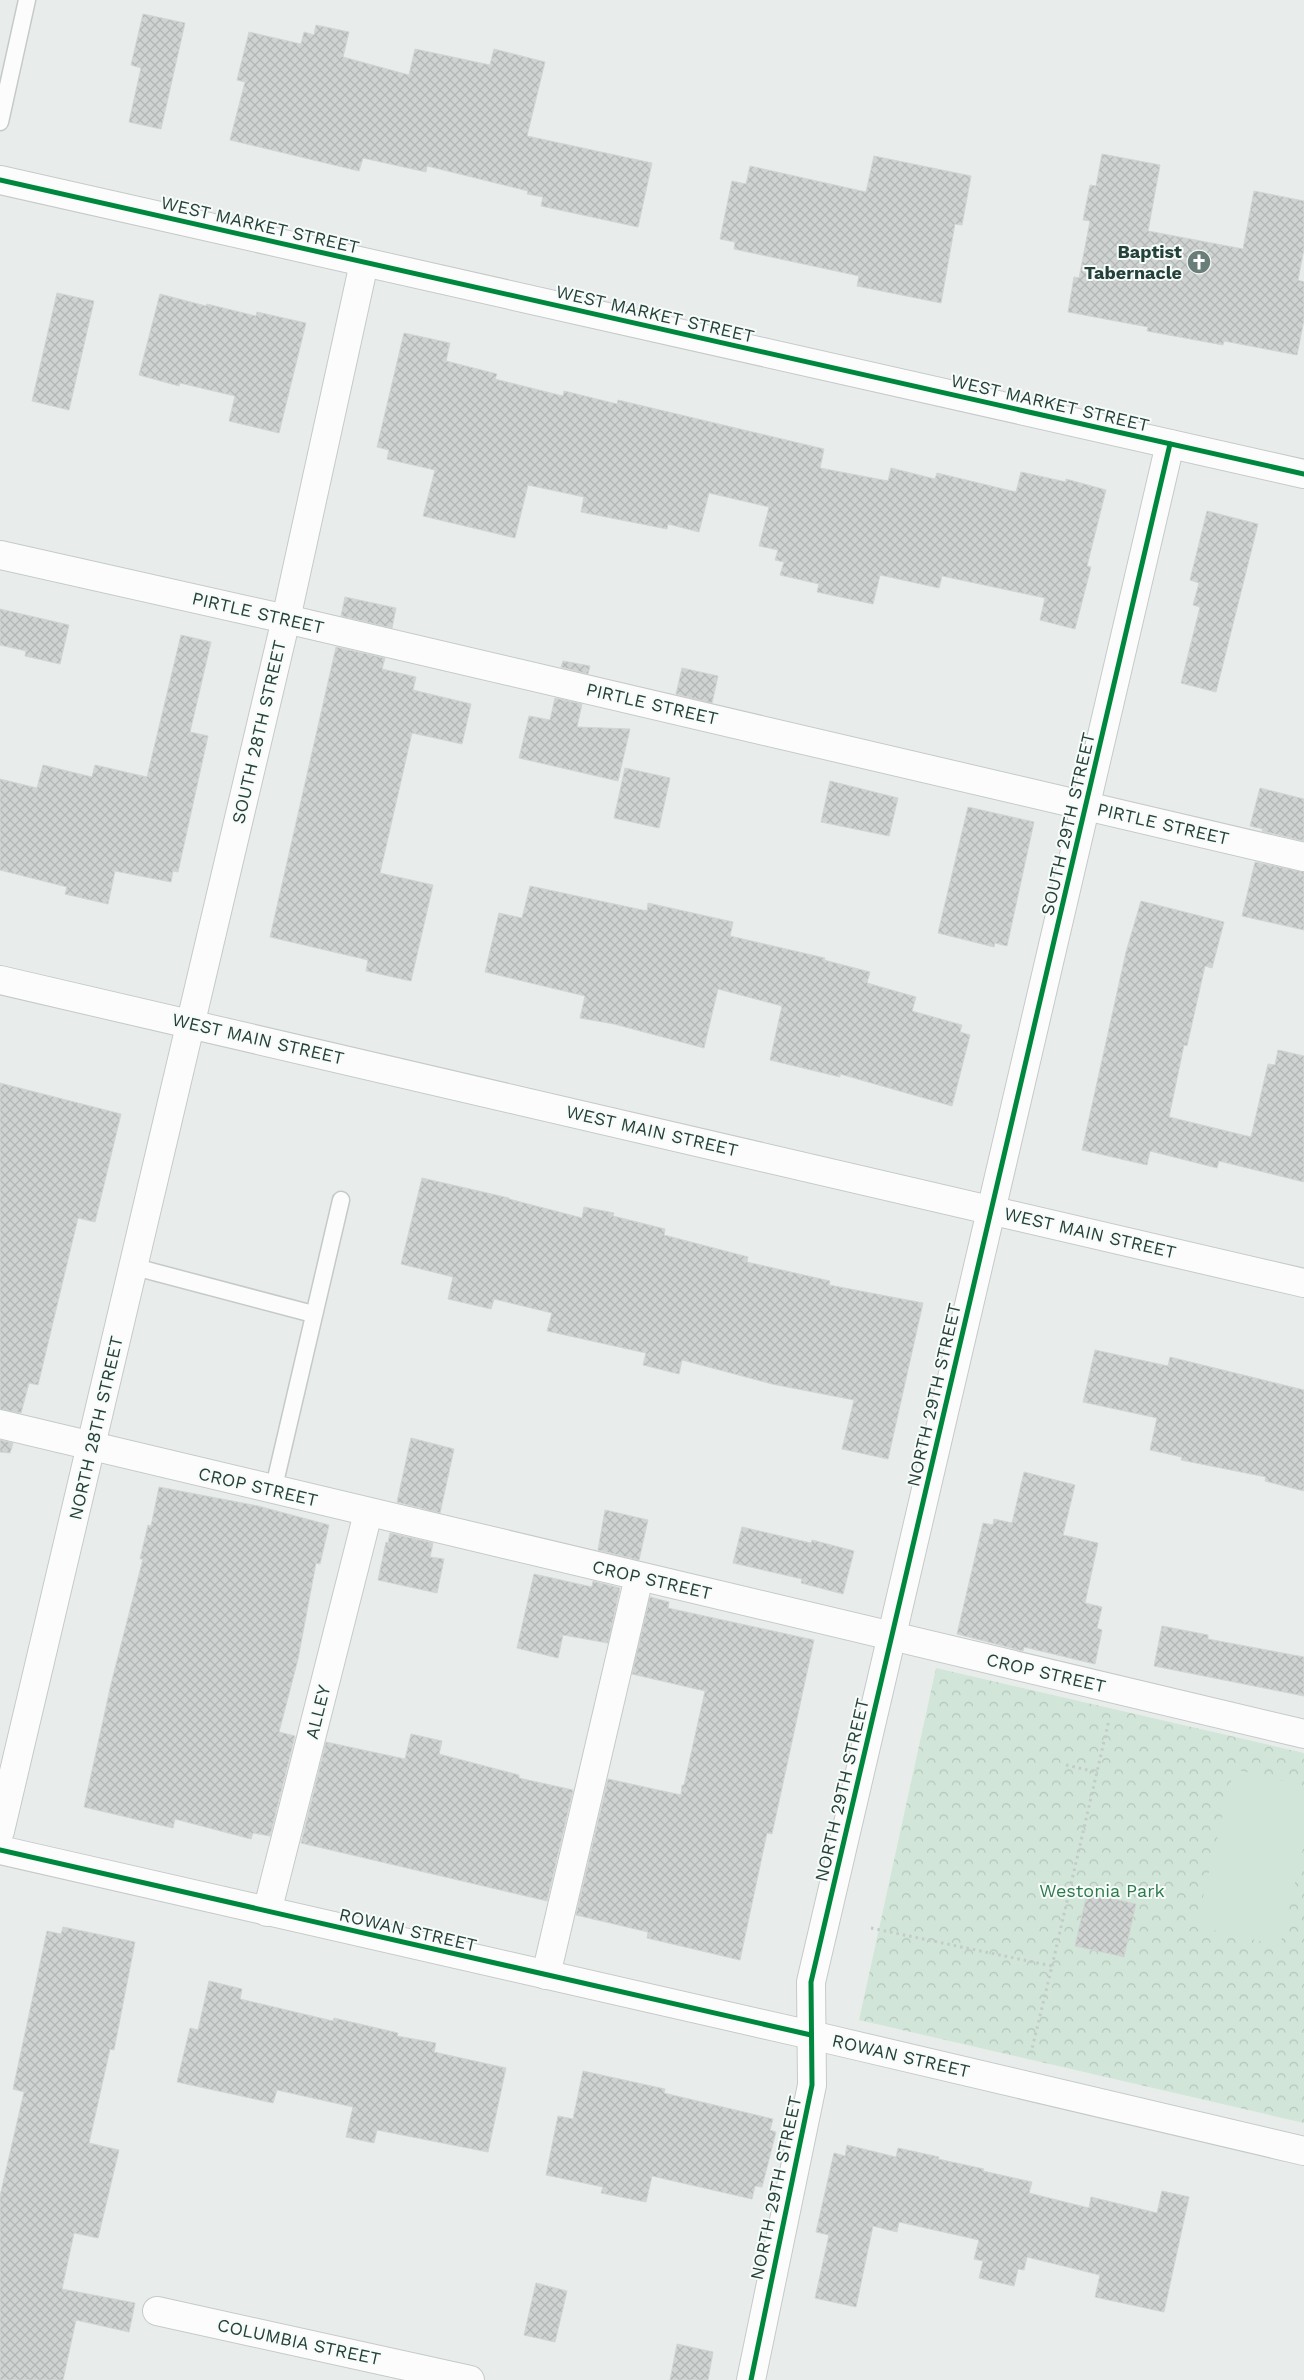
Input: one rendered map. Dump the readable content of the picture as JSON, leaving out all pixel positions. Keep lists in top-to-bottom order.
{
  "streets": {
    "street": [
      "WEST MARKET STREET",
      "PIRTLE STREET",
      "SOUTH 28TH STREET",
      "SOUTH 29TH STREET",
      "WEST MAIN STREET",
      "NORTH 29TH STREET",
      "NORTH 28TH STREET",
      "CROP STREET",
      "ALLEY",
      "ROWAN STREET",
      "COLUMBIA STREET"
    ]
  },
  "crossings": [
    ["WEST MARKET STREET", "SOUTH 28TH STREET"],
    ["WEST MARKET STREET", "SOUTH 29TH STREET"],
    ["PIRTLE STREET", "SOUTH 28TH STREET"],
    ["PIRTLE STREET", "SOUTH 29TH STREET"],
    ["SOUTH 28TH STREET", "WEST MAIN STREET"],
    ["SOUTH 28TH STREET", "NORTH 28TH STREET"],
    ["SOUTH 29TH STREET", "WEST MAIN STREET"],
    ["SOUTH 29TH STREET", "NORTH 29TH STREET"],
    ["WEST MAIN STREET", "NORTH 29TH STREET"],
    ["WEST MAIN STREET", "NORTH 28TH STREET"],
    ["NORTH 29TH STREET", "CROP STREET"],
    ["NORTH 29TH STREET", "ROWAN STREET"],
    ["NORTH 28TH STREET", "CROP STREET"],
    ["CROP STREET", "ALLEY"],
    ["ALLEY", "ROWAN STREET"]
  ],
  "parks": ["Westonia Park"],
  "places": {
    "church": ["Baptist Tabernacle"]
  }
}
